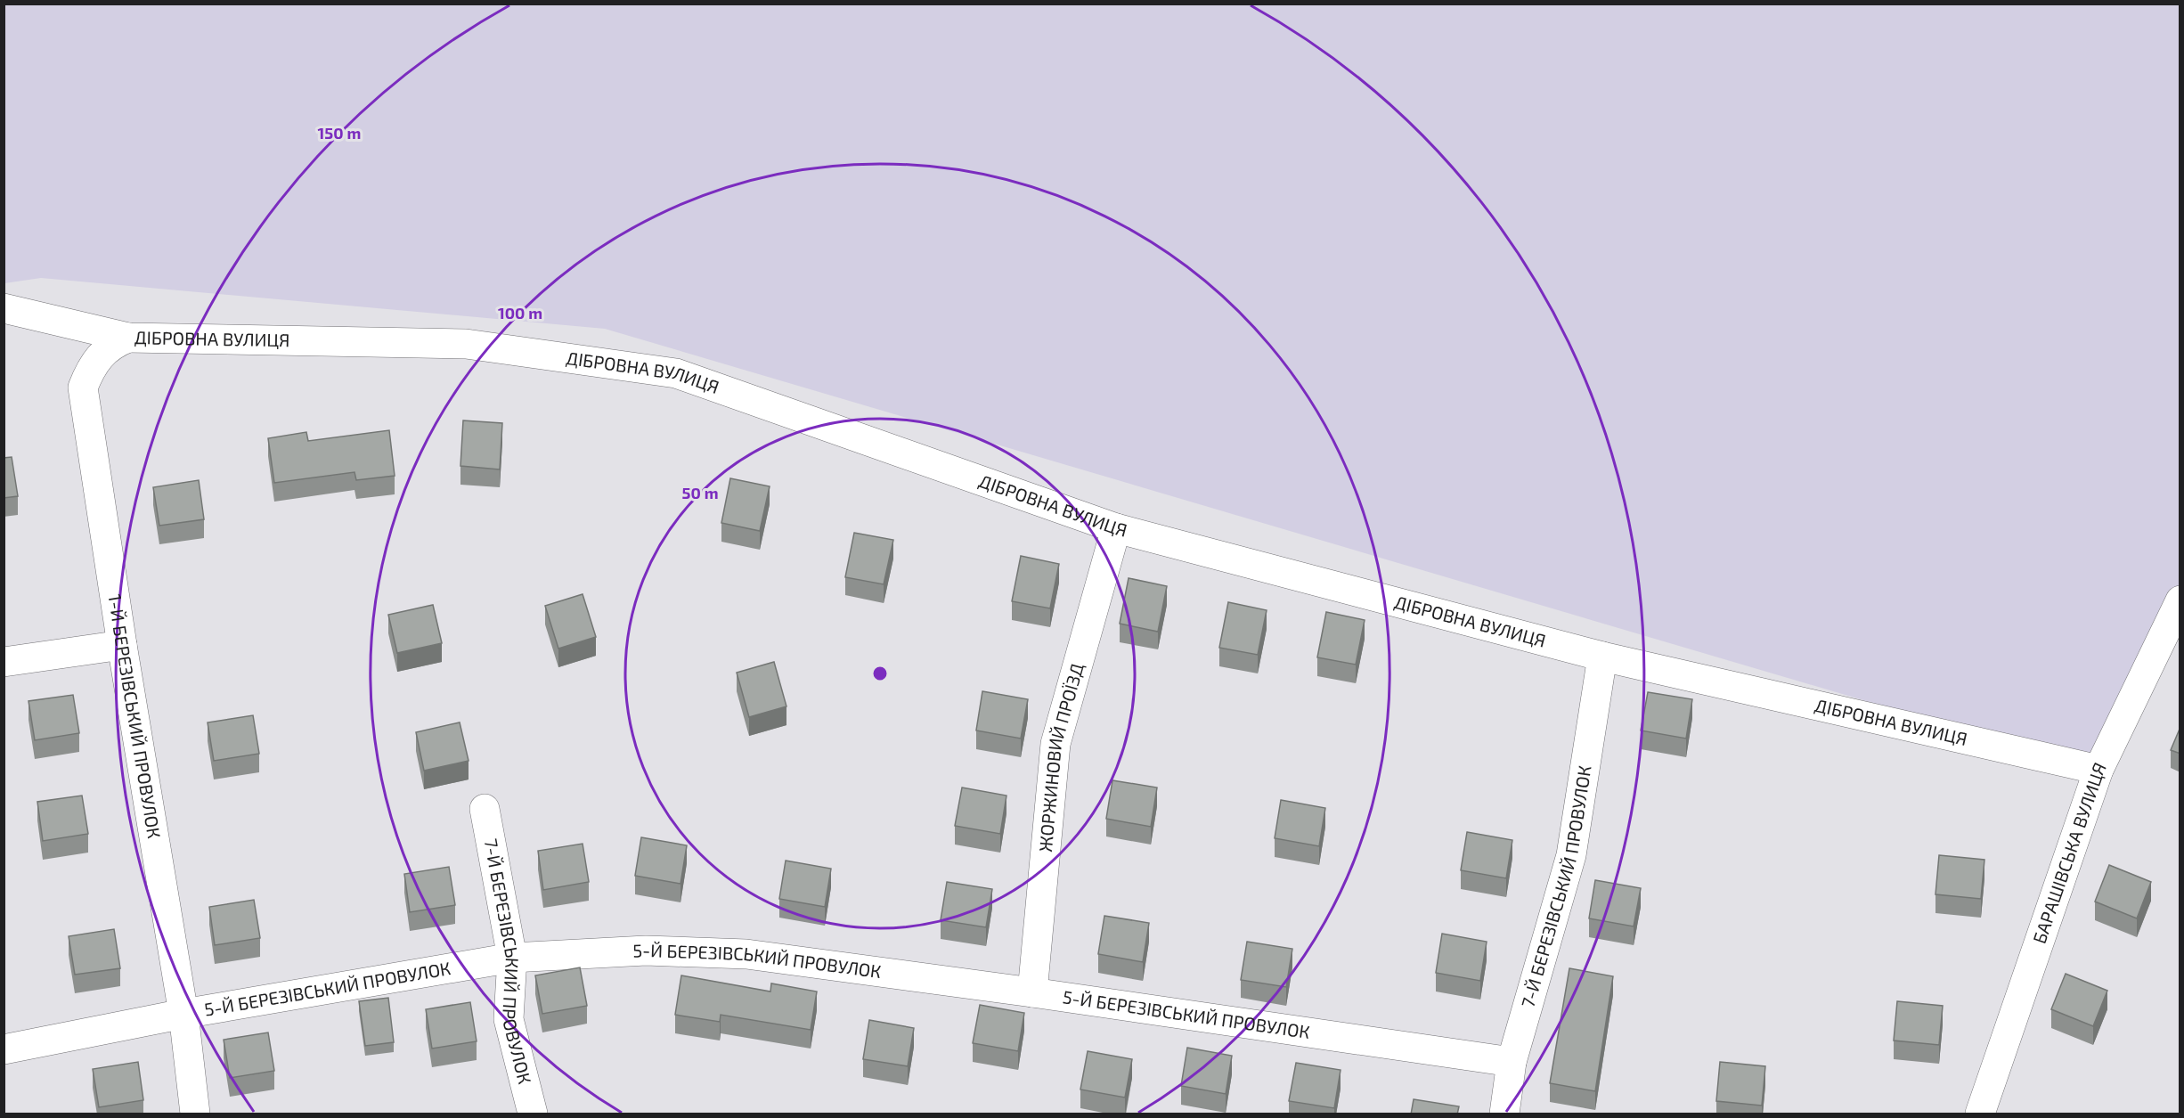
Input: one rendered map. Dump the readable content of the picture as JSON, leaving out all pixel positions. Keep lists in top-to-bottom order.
{
  "streets": {
    "street": [
      "ДІБРОВНА ВУЛИЦЯ",
      "1-Й БЕРЕЗІВСЬКИЙ ПРОВУЛОК",
      "ЖОРЖИНОВИЙ ПРОЇЗД",
      "БАРАШІВСЬКА ВУЛИЦЯ",
      "7-Й БЕРЕЗІВСЬКИЙ ПРОВУЛОК",
      "5-Й БЕРЕЗІВСЬКИЙ ПРОВУЛОК"
    ]
  },
  "crossings": [
    ["ДІБРОВНА ВУЛИЦЯ", "1-Й БЕРЕЗІВСЬКИЙ ПРОВУЛОК"],
    ["ДІБРОВНА ВУЛИЦЯ", "ЖОРЖИНОВИЙ ПРОЇЗД"],
    ["ДІБРОВНА ВУЛИЦЯ", "БАРАШІВСЬКА ВУЛИЦЯ"],
    ["ДІБРОВНА ВУЛИЦЯ", "7-Й БЕРЕЗІВСЬКИЙ ПРОВУЛОК"],
    ["1-Й БЕРЕЗІВСЬКИЙ ПРОВУЛОК", "5-Й БЕРЕЗІВСЬКИЙ ПРОВУЛОК"],
    ["ЖОРЖИНОВИЙ ПРОЇЗД", "5-Й БЕРЕЗІВСЬКИЙ ПРОВУЛОК"],
    ["7-Й БЕРЕЗІВСЬКИЙ ПРОВУЛОК", "5-Й БЕРЕЗІВСЬКИЙ ПРОВУЛОК"]
  ],
  "rings": ["150 m", "100 m", "50 m"]
}
